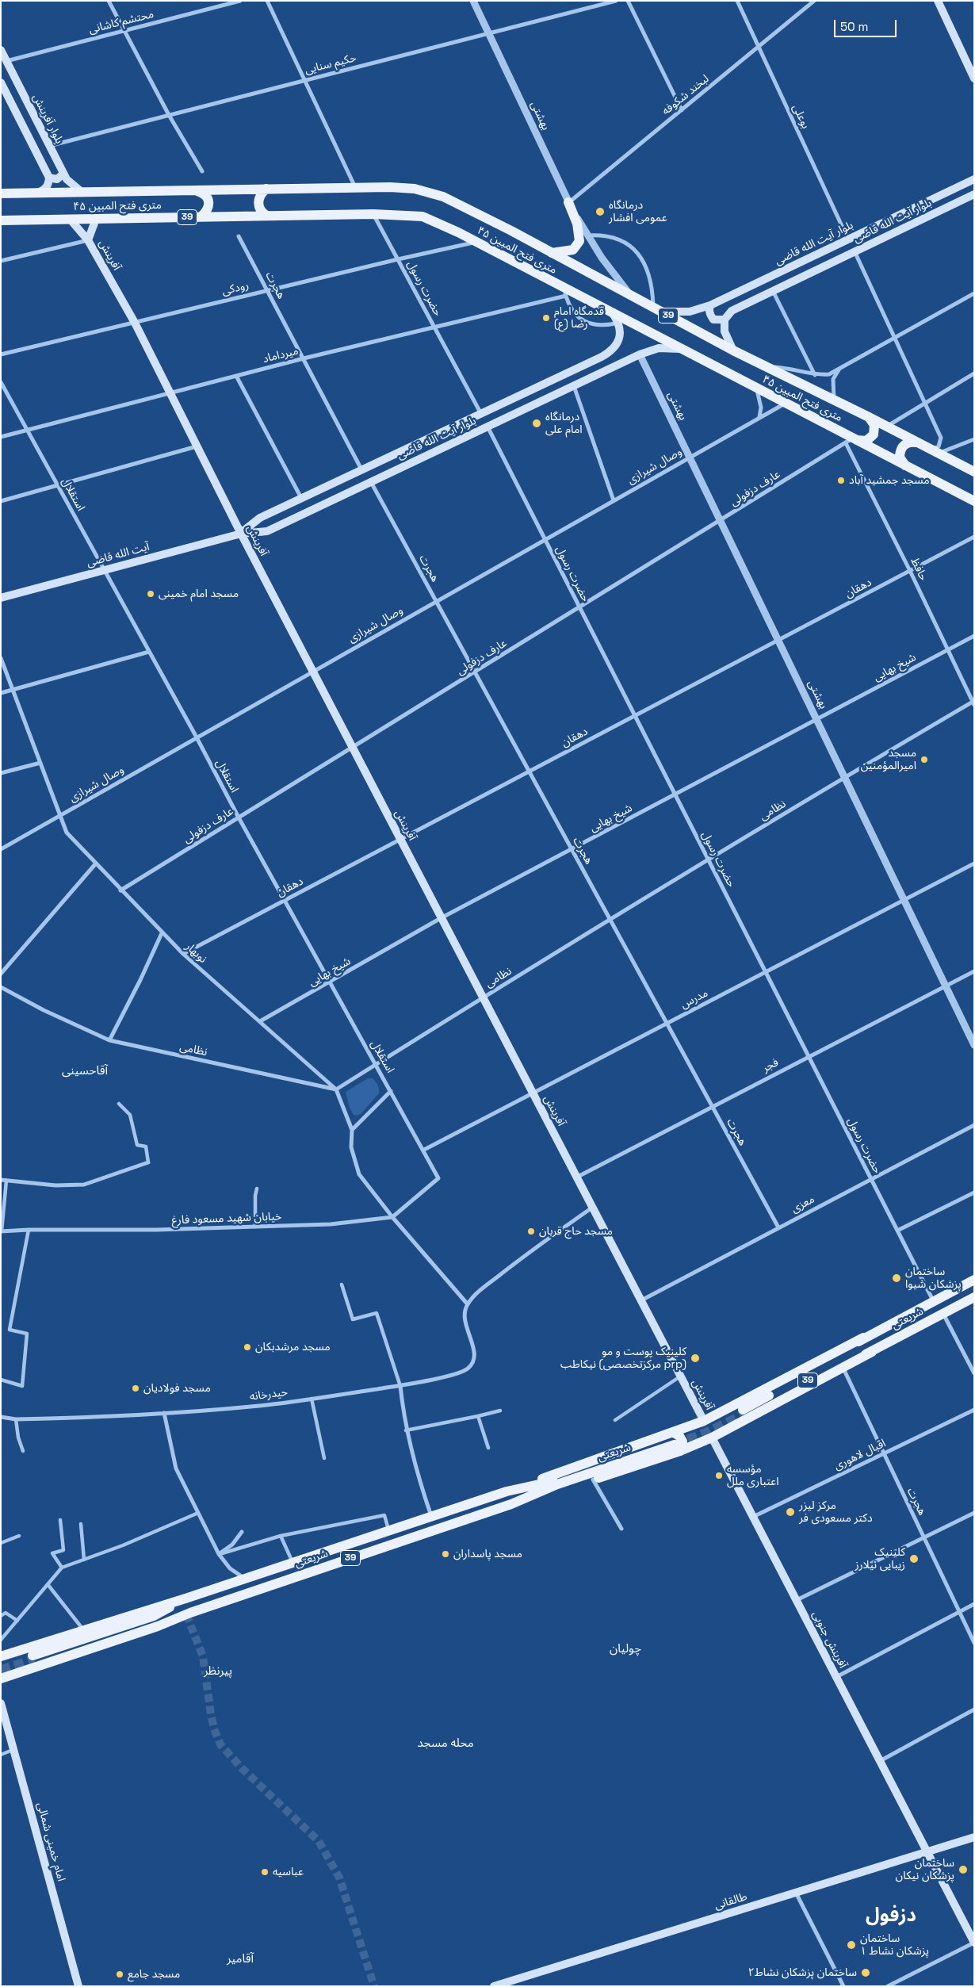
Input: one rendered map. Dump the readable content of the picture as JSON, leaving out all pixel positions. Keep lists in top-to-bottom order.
{
  "streets": {
    "main road": [
      "بلوار آفرینش",
      "۴۵ متری فتح المبین",
      "39",
      "بلوار آیت ‌الله قاضی",
      "بلوار آیت‌ الله قاضی",
      "آفرینش",
      "بلوار آیت الله قاضی",
      "آیت الله قاضی",
      "شریعتی",
      "آفرینش جنوبی",
      "امام خمینی شمالی",
      "طالقانی"
    ],
    "street": [
      "محتشم کاشانی",
      "حکیم سنایی",
      "لبخند شکوفه",
      "بهشتی",
      "بوعلی",
      "هجرت",
      "رودکی",
      "حضرت رسول",
      "میرداماد",
      "وصال شیرازی",
      "عارف دزفولی",
      "استقلال",
      "حافظ",
      "دهقان",
      "شیخ بهایی",
      "نظامی",
      "نوبهار",
      "مدرس",
      "فجر",
      "معزی",
      "خیابان شهید مسعود فارغ",
      "حیدرخانه",
      "اقبال لاهوری"
    ]
  },
  "crossings": [
    ["محتشم کاشانی", "بلوار آفرینش"],
    ["حکیم سنایی", "بهشتی"],
    ["حکیم سنایی", "بلوار آفرینش"],
    ["لبخند شکوفه", "بهشتی"],
    ["لبخند شکوفه", "بوعلی"],
    ["بهشتی", "۴۵ متری فتح المبین"],
    ["بهشتی", "بلوار آیت الله قاضی"],
    ["بهشتی", "وصال شیرازی"],
    ["بهشتی", "عارف دزفولی"],
    ["بهشتی", "دهقان"],
    ["بهشتی", "شیخ بهایی"],
    ["بهشتی", "نظامی"],
    ["بهشتی", "مدرس"],
    ["بهشتی", "فجر"],
    ["بوعلی", "بلوار آیت‌ الله قاضی"],
    ["بلوار آفرینش", "۴۵ متری فتح المبین"],
    ["۴۵ متری فتح المبین", "بلوار آیت‌ الله قاضی"],
    ["۴۵ متری فتح المبین", "آفرینش"],
    ["۴۵ متری فتح المبین", "رودکی"],
    ["۴۵ متری فتح المبین", "حضرت رسول"],
    ["۴۵ متری فتح المبین", "میرداماد"],
    ["۴۵ متری فتح المبین", "بلوار آیت الله قاضی"],
    ["۴۵ متری فتح المبین", "وصال شیرازی"],
    ["۴۵ متری فتح المبین", "عارف دزفولی"],
    ["۴۵ متری فتح المبین", "حافظ"],
    ["39", "شریعتی"],
    ["آفرینش", "رودکی"],
    ["آفرینش", "میرداماد"],
    ["آفرینش", "بلوار آیت الله قاضی"],
    ["آفرینش", "وصال شیرازی"],
    ["آفرینش", "عارف دزفولی"],
    ["آفرینش", "آیت الله قاضی"],
    ["آفرینش", "دهقان"],
    ["آفرینش", "شیخ بهایی"],
    ["آفرینش", "نظامی"],
    ["آفرینش", "مدرس"],
    ["آفرینش", "فجر"],
    ["آفرینش", "معزی"],
    ["هجرت", "رودکی"],
    ["هجرت", "میرداماد"],
    ["هجرت", "بلوار آیت الله قاضی"],
    ["هجرت", "وصال شیرازی"],
    ["هجرت", "عارف دزفولی"],
    ["هجرت", "دهقان"],
    ["هجرت", "شیخ بهایی"],
    ["هجرت", "نظامی"],
    ["هجرت", "مدرس"],
    ["هجرت", "فجر"],
    ["هجرت", "معزی"],
    ["هجرت", "اقبال لاهوری"],
    ["رودکی", "حضرت رسول"],
    ["حضرت رسول", "میرداماد"],
    ["حضرت رسول", "بلوار آیت الله قاضی"],
    ["حضرت رسول", "وصال شیرازی"],
    ["حضرت رسول", "عارف دزفولی"],
    ["حضرت رسول", "دهقان"],
    ["حضرت رسول", "شیخ بهایی"],
    ["حضرت رسول", "نظامی"],
    ["حضرت رسول", "مدرس"],
    ["حضرت رسول", "فجر"],
    ["حضرت رسول", "معزی"],
    ["حضرت رسول", "شریعتی"],
    ["میرداماد", "استقلال"],
    ["بلوار آیت الله قاضی", "آیت الله قاضی"],
    ["وصال شیرازی", "استقلال"],
    ["وصال شیرازی", "نوبهار"],
    ["عارف دزفولی", "استقلال"],
    ["عارف دزفولی", "حافظ"],
    ["عارف دزفولی", "نوبهار"],
    ["استقلال", "آیت الله قاضی"],
    ["استقلال", "دهقان"],
    ["استقلال", "شیخ بهایی"],
    ["استقلال", "نظامی"],
    ["استقلال", "مدرس"],
    ["استقلال", "خیابان شهید مسعود فارغ"],
    ["حافظ", "دهقان"],
    ["حافظ", "شیخ بهایی"],
    ["حافظ", "نظامی"],
    ["دهقان", "نوبهار"],
    ["شیخ بهایی", "نوبهار"],
    ["نظامی", "نوبهار"],
    ["اقبال لاهوری", "آفرینش جنوبی"],
    ["آفرینش جنوبی", "طالقانی"]
  ],
  "districts": [
    "آقاحسینی",
    "چولیان",
    "پیرنظر",
    "محله مسجد",
    "دزفول",
    "آقامیر"
  ],
  "places": [
    "درمانگاه عمومی افشار",
    "قدمگاه امام رضا (ع)",
    "درمانگاه امام علی",
    "مسجد جمشید آباد",
    "مسجد امام خمینی",
    "مسجد امیرالمؤمنین",
    "مسجد حاج قربان",
    "ساختمان پزشکان شیوا",
    "مسجد مرشدبکان",
    "کلینیک پوست و مو نیکاطب (مرکزتخصصی prp)",
    "مسجد فولادیان",
    "مؤسسه اعتباری ملل",
    "مرکز لیزر دکتر مسعودی فر",
    "مسجد پاسداران",
    "کلینیک زیبایی نیلارز",
    "ساختمان پزشکان نیکان",
    "عباسیه",
    "ساختمان پزشکان نشاط ۱",
    "ساختمان پزشکان نشاط۲",
    "مسجد جامع"
  ],
  "scale_bar": "50 m"
}
